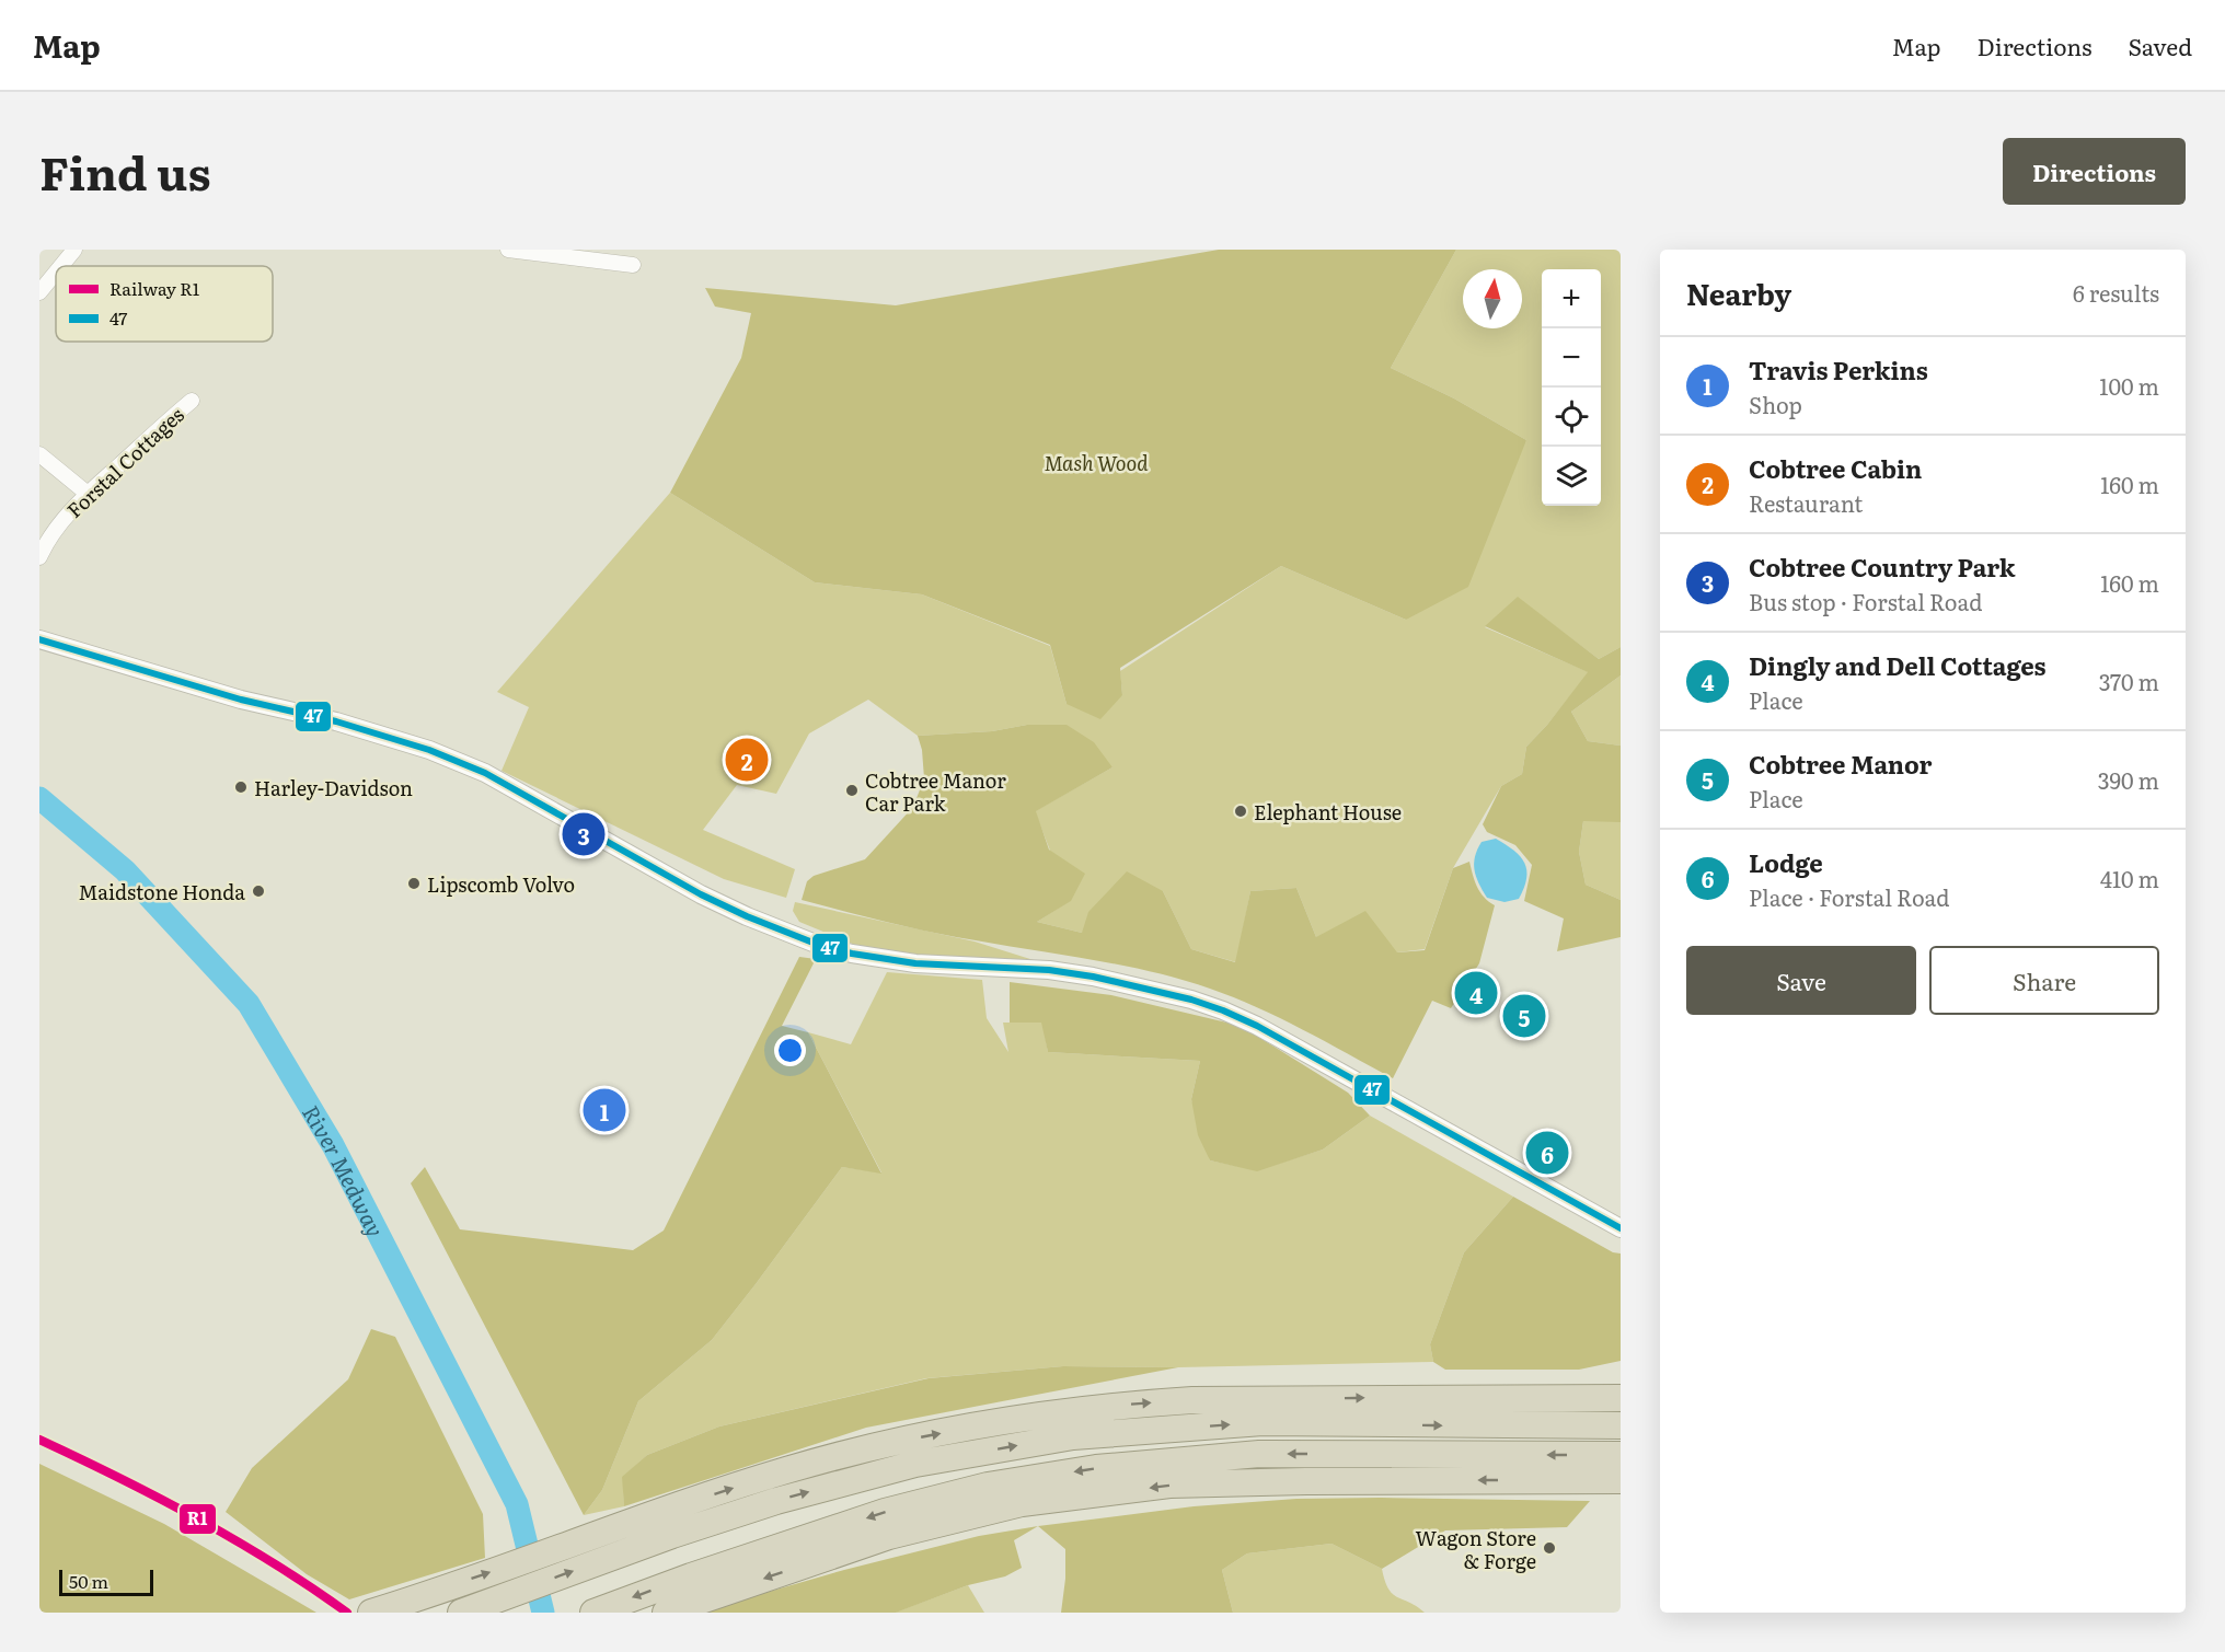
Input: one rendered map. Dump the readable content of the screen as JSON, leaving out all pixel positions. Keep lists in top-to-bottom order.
{
  "streets": {
    "street": ["Forstal Cottages"]
  },
  "water": ["River Medway"],
  "parks": ["Mash Wood"],
  "places": [
    "Harley-Davidson",
    "Cobtree Manor Car Park",
    "Elephant House",
    "Lipscomb Volvo",
    "Maidstone Honda",
    "Wagon Store & Forge"
  ],
  "lines": ["transit line 47", "rail line R1"],
  "legend": ["Railway R1", "47"],
  "scale_bar": "50 m",
  "north": "top",
  "page": {
    "header": "Map",
    "nav": ["Map", "Directions", "Saved"],
    "title": "Find us",
    "buttons": [
      "Directions",
      ["Save", "Share"]
    ],
    "heading": ["Nearby", "6 results"],
    "map_buttons": ["+", "−"],
    "list": [
      {
        "mark": "1",
        "name": "Travis Perkins",
        "note": "Shop",
        "value": "100 m"
      },
      {
        "mark": "2",
        "name": "Cobtree Cabin",
        "note": "Restaurant",
        "value": "160 m"
      },
      {
        "mark": "3",
        "name": "Cobtree Country Park",
        "note": "Bus stop · Forstal Road",
        "value": "160 m"
      },
      {
        "mark": "4",
        "name": "Dingly and Dell Cottages",
        "note": "Place",
        "value": "370 m"
      },
      {
        "mark": "5",
        "name": "Cobtree Manor",
        "note": "Place",
        "value": "390 m"
      },
      {
        "mark": "6",
        "name": "Lodge",
        "note": "Place · Forstal Road",
        "value": "410 m"
      }
    ],
    "pins": [
      "2",
      "3",
      "4",
      "5",
      "1",
      "6"
    ],
    "scale": "50 m"
  }
}
